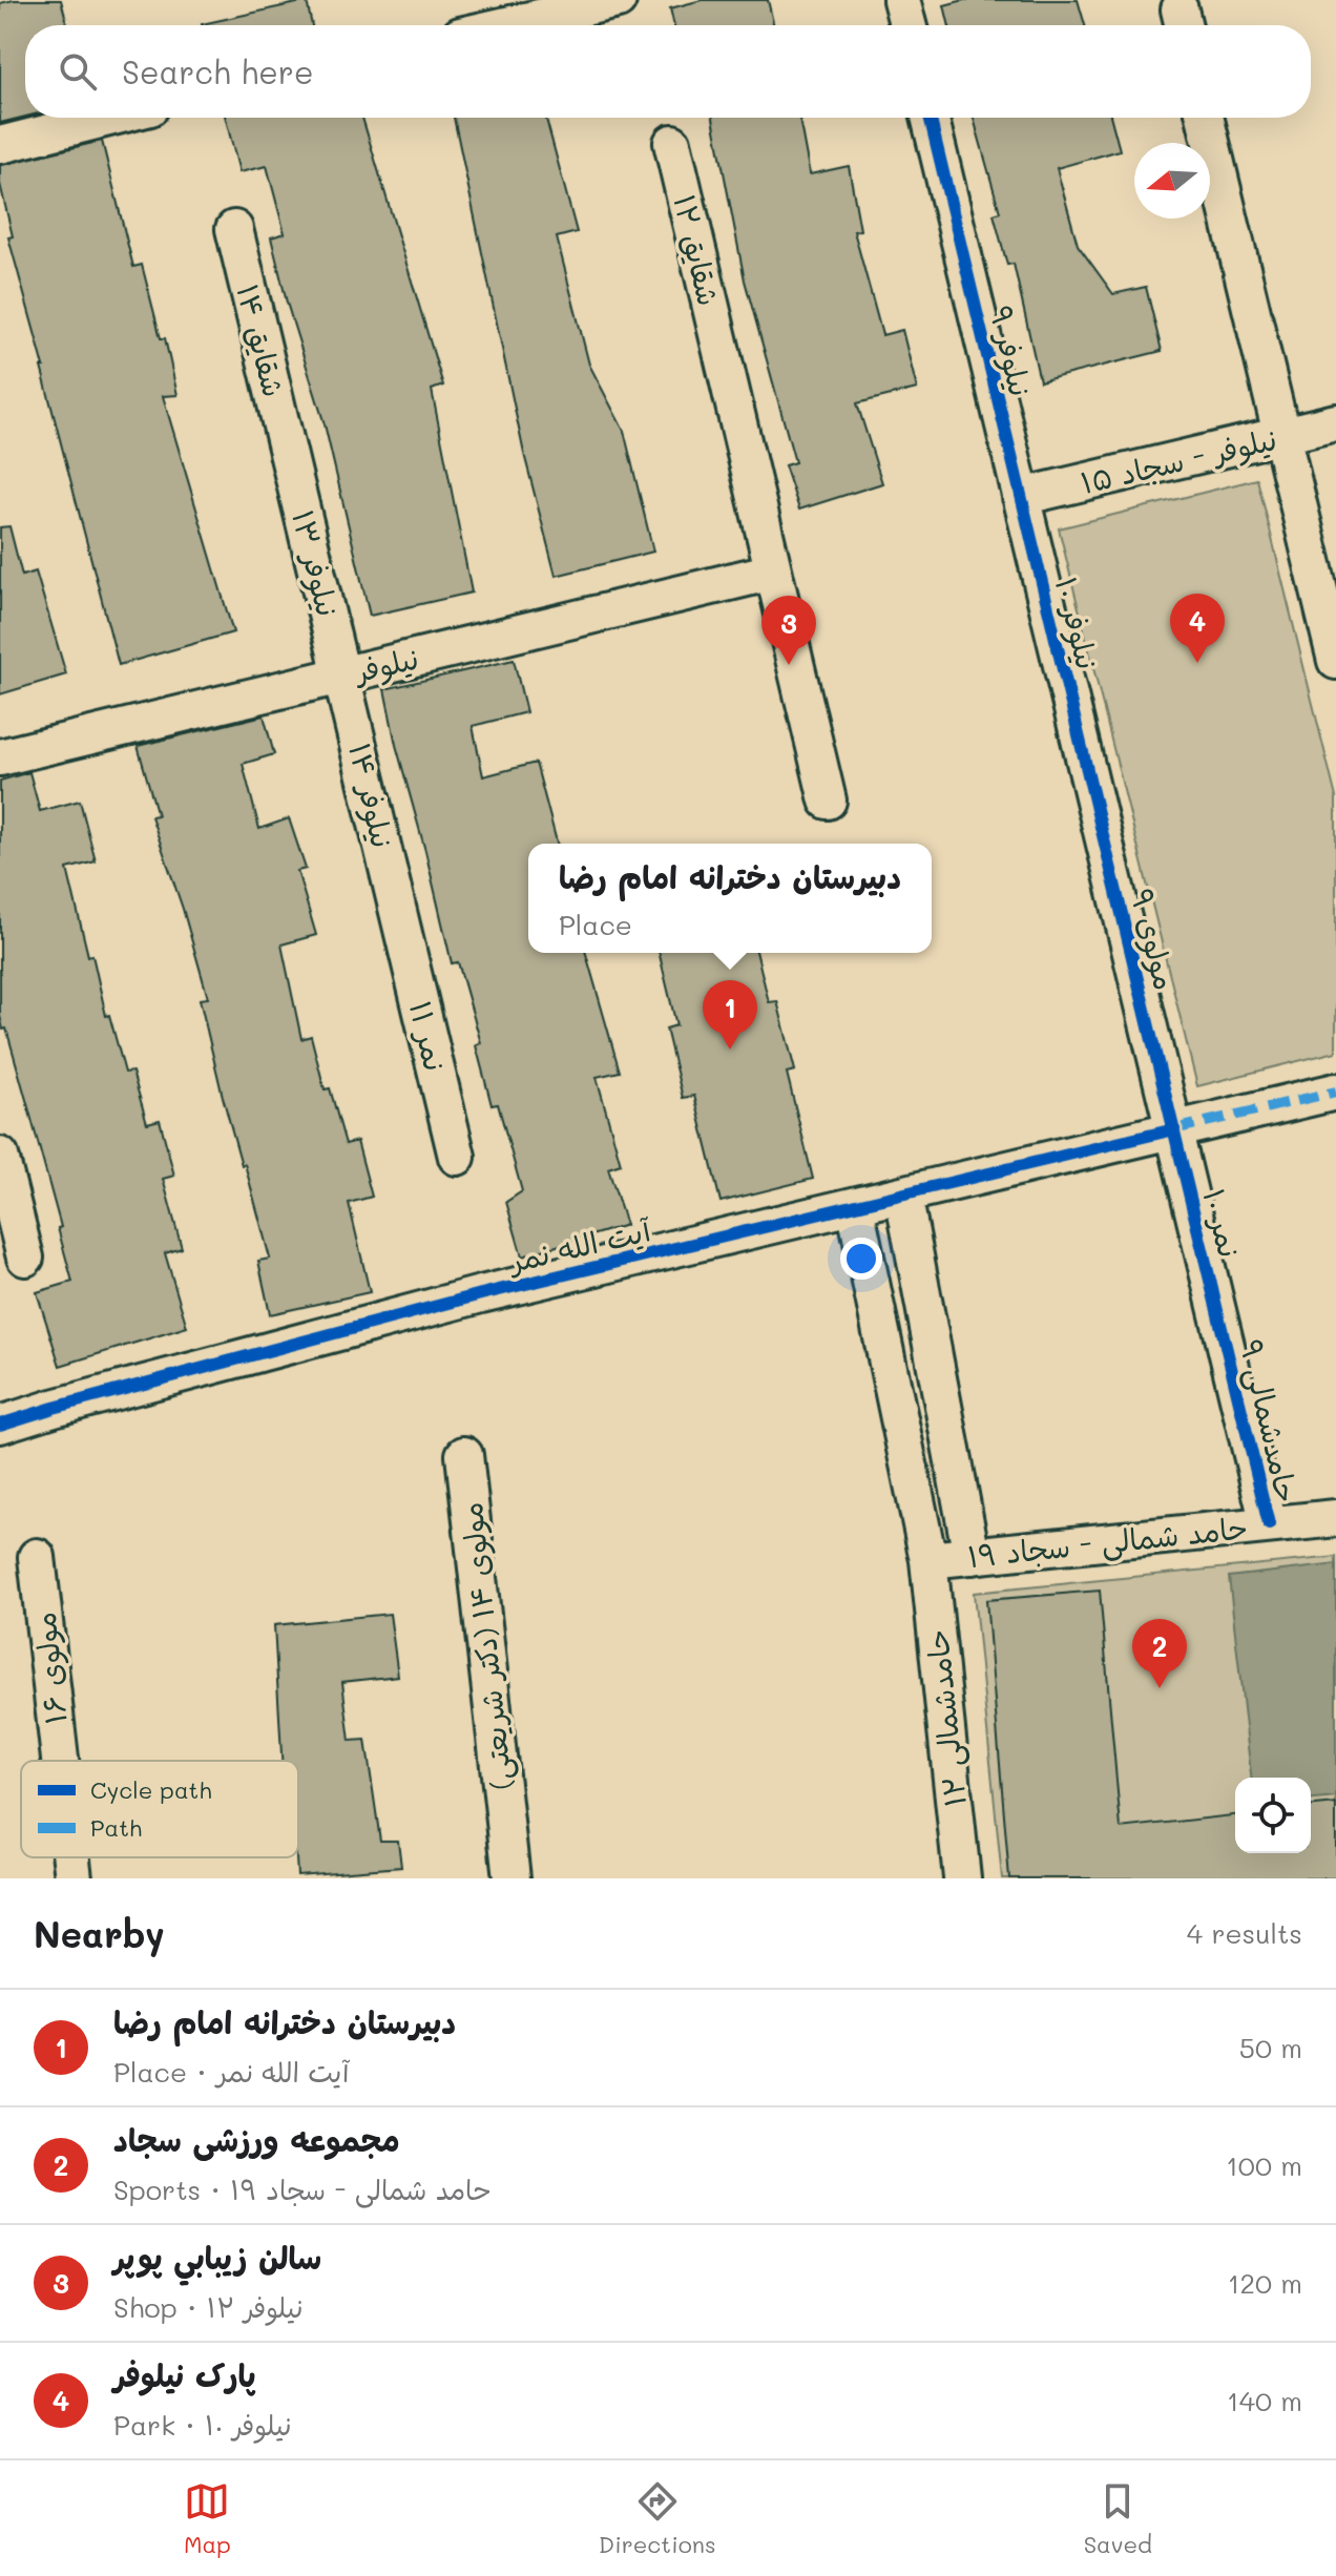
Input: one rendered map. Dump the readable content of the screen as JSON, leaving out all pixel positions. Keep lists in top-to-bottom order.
{
  "streets": {
    "street": [
      "شقایق ۱۲",
      "شقایق ۱۴",
      "نیلوفر ۹",
      "نیلوفر - سجاد ۱۵",
      "نیلوفر ۱۳",
      "نیلوفر ۱۰",
      "نیلوفر",
      "نیلوفر ۱۴",
      "مولوی ۹",
      "نمر ۱۱",
      "نمر ۱۰",
      "آیت الله نمر",
      "حامدشمالی ۹",
      "حامد شمالی - سجاد ۱۹",
      "مولوی ۱۴ (دکتر شریعتی)",
      "مولوی ۱۶",
      "حامدشمالی ۱۲"
    ]
  },
  "crossings": [
    ["شقایق ۱۲", "نیلوفر"],
    ["شقایق ۱۴", "نیلوفر ۱۳"],
    ["نیلوفر ۹", "نیلوفر - سجاد ۱۵"],
    ["نیلوفر ۹", "نیلوفر ۱۰"],
    ["نیلوفر - سجاد ۱۵", "نیلوفر ۱۰"],
    ["نیلوفر ۱۳", "نیلوفر"],
    ["نیلوفر ۱۳", "نیلوفر ۱۴"],
    ["نیلوفر ۱۰", "مولوی ۹"],
    ["نیلوفر", "نیلوفر ۱۴"],
    ["نیلوفر ۱۴", "نمر ۱۱"],
    ["مولوی ۹", "نمر ۱۰"],
    ["مولوی ۹", "آیت الله نمر"],
    ["نمر ۱۰", "آیت الله نمر"],
    ["نمر ۱۰", "حامدشمالی ۹"],
    ["آیت الله نمر", "حامدشمالی ۱۲"],
    ["حامدشمالی ۹", "حامد شمالی - سجاد ۱۹"],
    ["حامد شمالی - سجاد ۱۹", "حامدشمالی ۱۲"]
  ],
  "legend": ["Cycle path", "Path"],
  "north": "left",
  "page": {
    "search": "Search here",
    "pins": [
      "4",
      "3",
      "1",
      "2"
    ],
    "popup": ["دبیرستان دخترانه امام رضا", "Place"],
    "heading": ["Nearby", "4 results"],
    "list": [
      {
        "mark": "1",
        "name": "دبیرستان دخترانه امام رضا",
        "note": "Place · آیت الله نمر",
        "value": "50 m"
      },
      {
        "mark": "2",
        "name": "مجموعه ورزشی سجاد",
        "note": "Sports · حامد شمالی - سجاد ۱۹",
        "value": "100 m"
      },
      {
        "mark": "3",
        "name": "سالن زيبابي پوپر",
        "note": "Shop · نیلوفر ۱۲",
        "value": "120 m"
      },
      {
        "mark": "4",
        "name": "پارک نیلوفر",
        "note": "Park · نیلوفر ۱۰",
        "value": "140 m"
      }
    ],
    "nav": ["Map", "Directions", "Saved"]
  }
}
